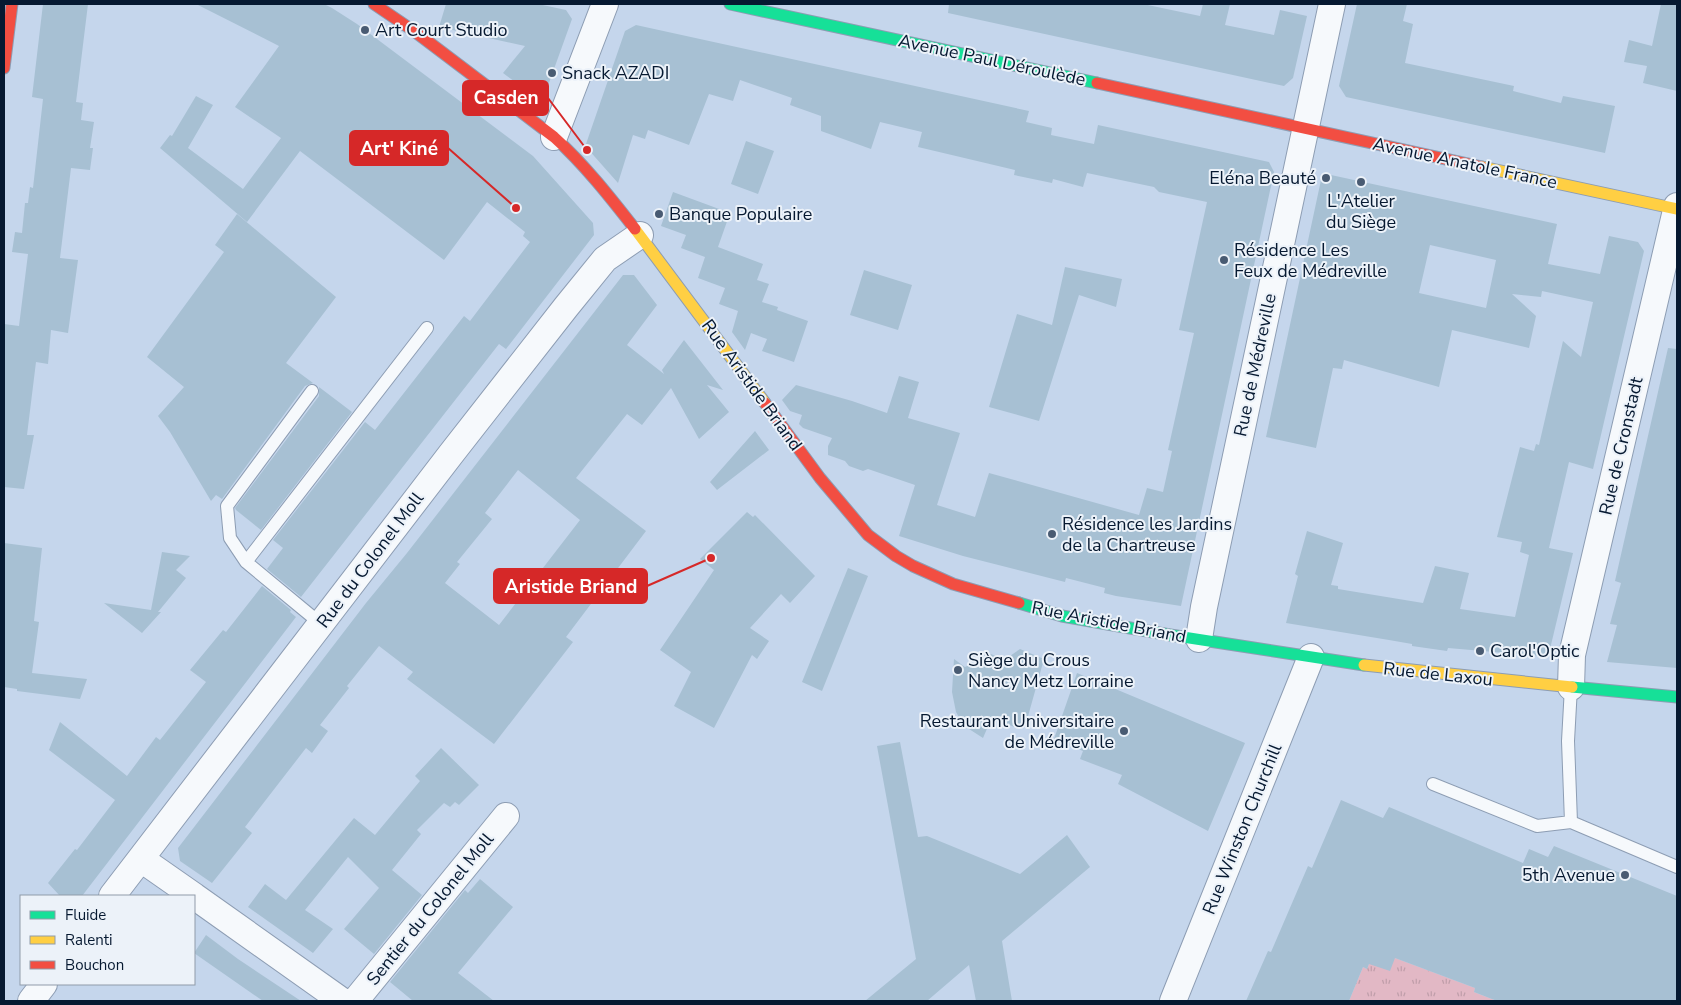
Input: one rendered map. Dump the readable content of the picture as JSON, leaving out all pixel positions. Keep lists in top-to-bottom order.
{
  "streets": {
    "main road": [
      "Avenue Paul Déroulède",
      "Avenue Anatole France",
      "Rue Aristide Briand",
      "Rue de Laxou"
    ],
    "street": [
      "Rue de Médreville",
      "Rue de Cronstadt",
      "Rue du Colonel Moll",
      "Rue Winston Churchill",
      "Sentier du Colonel Moll"
    ]
  },
  "crossings": [
    ["Avenue Paul Déroulède", "Avenue Anatole France"],
    ["Avenue Anatole France", "Rue de Médreville"],
    ["Avenue Anatole France", "Rue de Cronstadt"],
    ["Rue de Médreville", "Rue Aristide Briand"],
    ["Rue de Médreville", "Rue de Laxou"],
    ["Rue Aristide Briand", "Rue du Colonel Moll"],
    ["Rue Aristide Briand", "Rue de Laxou"],
    ["Rue de Cronstadt", "Rue de Laxou"],
    ["Rue de Laxou", "Rue Winston Churchill"]
  ],
  "places": [
    "Art Court Studio",
    "Snack AZADI",
    "Casden",
    "Eléna Beauté",
    "L'Atelier du Siège",
    "Art' Kiné",
    "Banque Populaire",
    "Résidence Les Feux de Médreville",
    "Résidence les Jardins de la Chartreuse",
    "Aristide Briand",
    "Carol'Optic",
    "Siège du Crous Nancy Metz Lorraine",
    "Restaurant Universitaire de Médreville",
    "5th Avenue"
  ],
  "legend": ["Fluide", "Ralenti", "Bouchon"]
}
